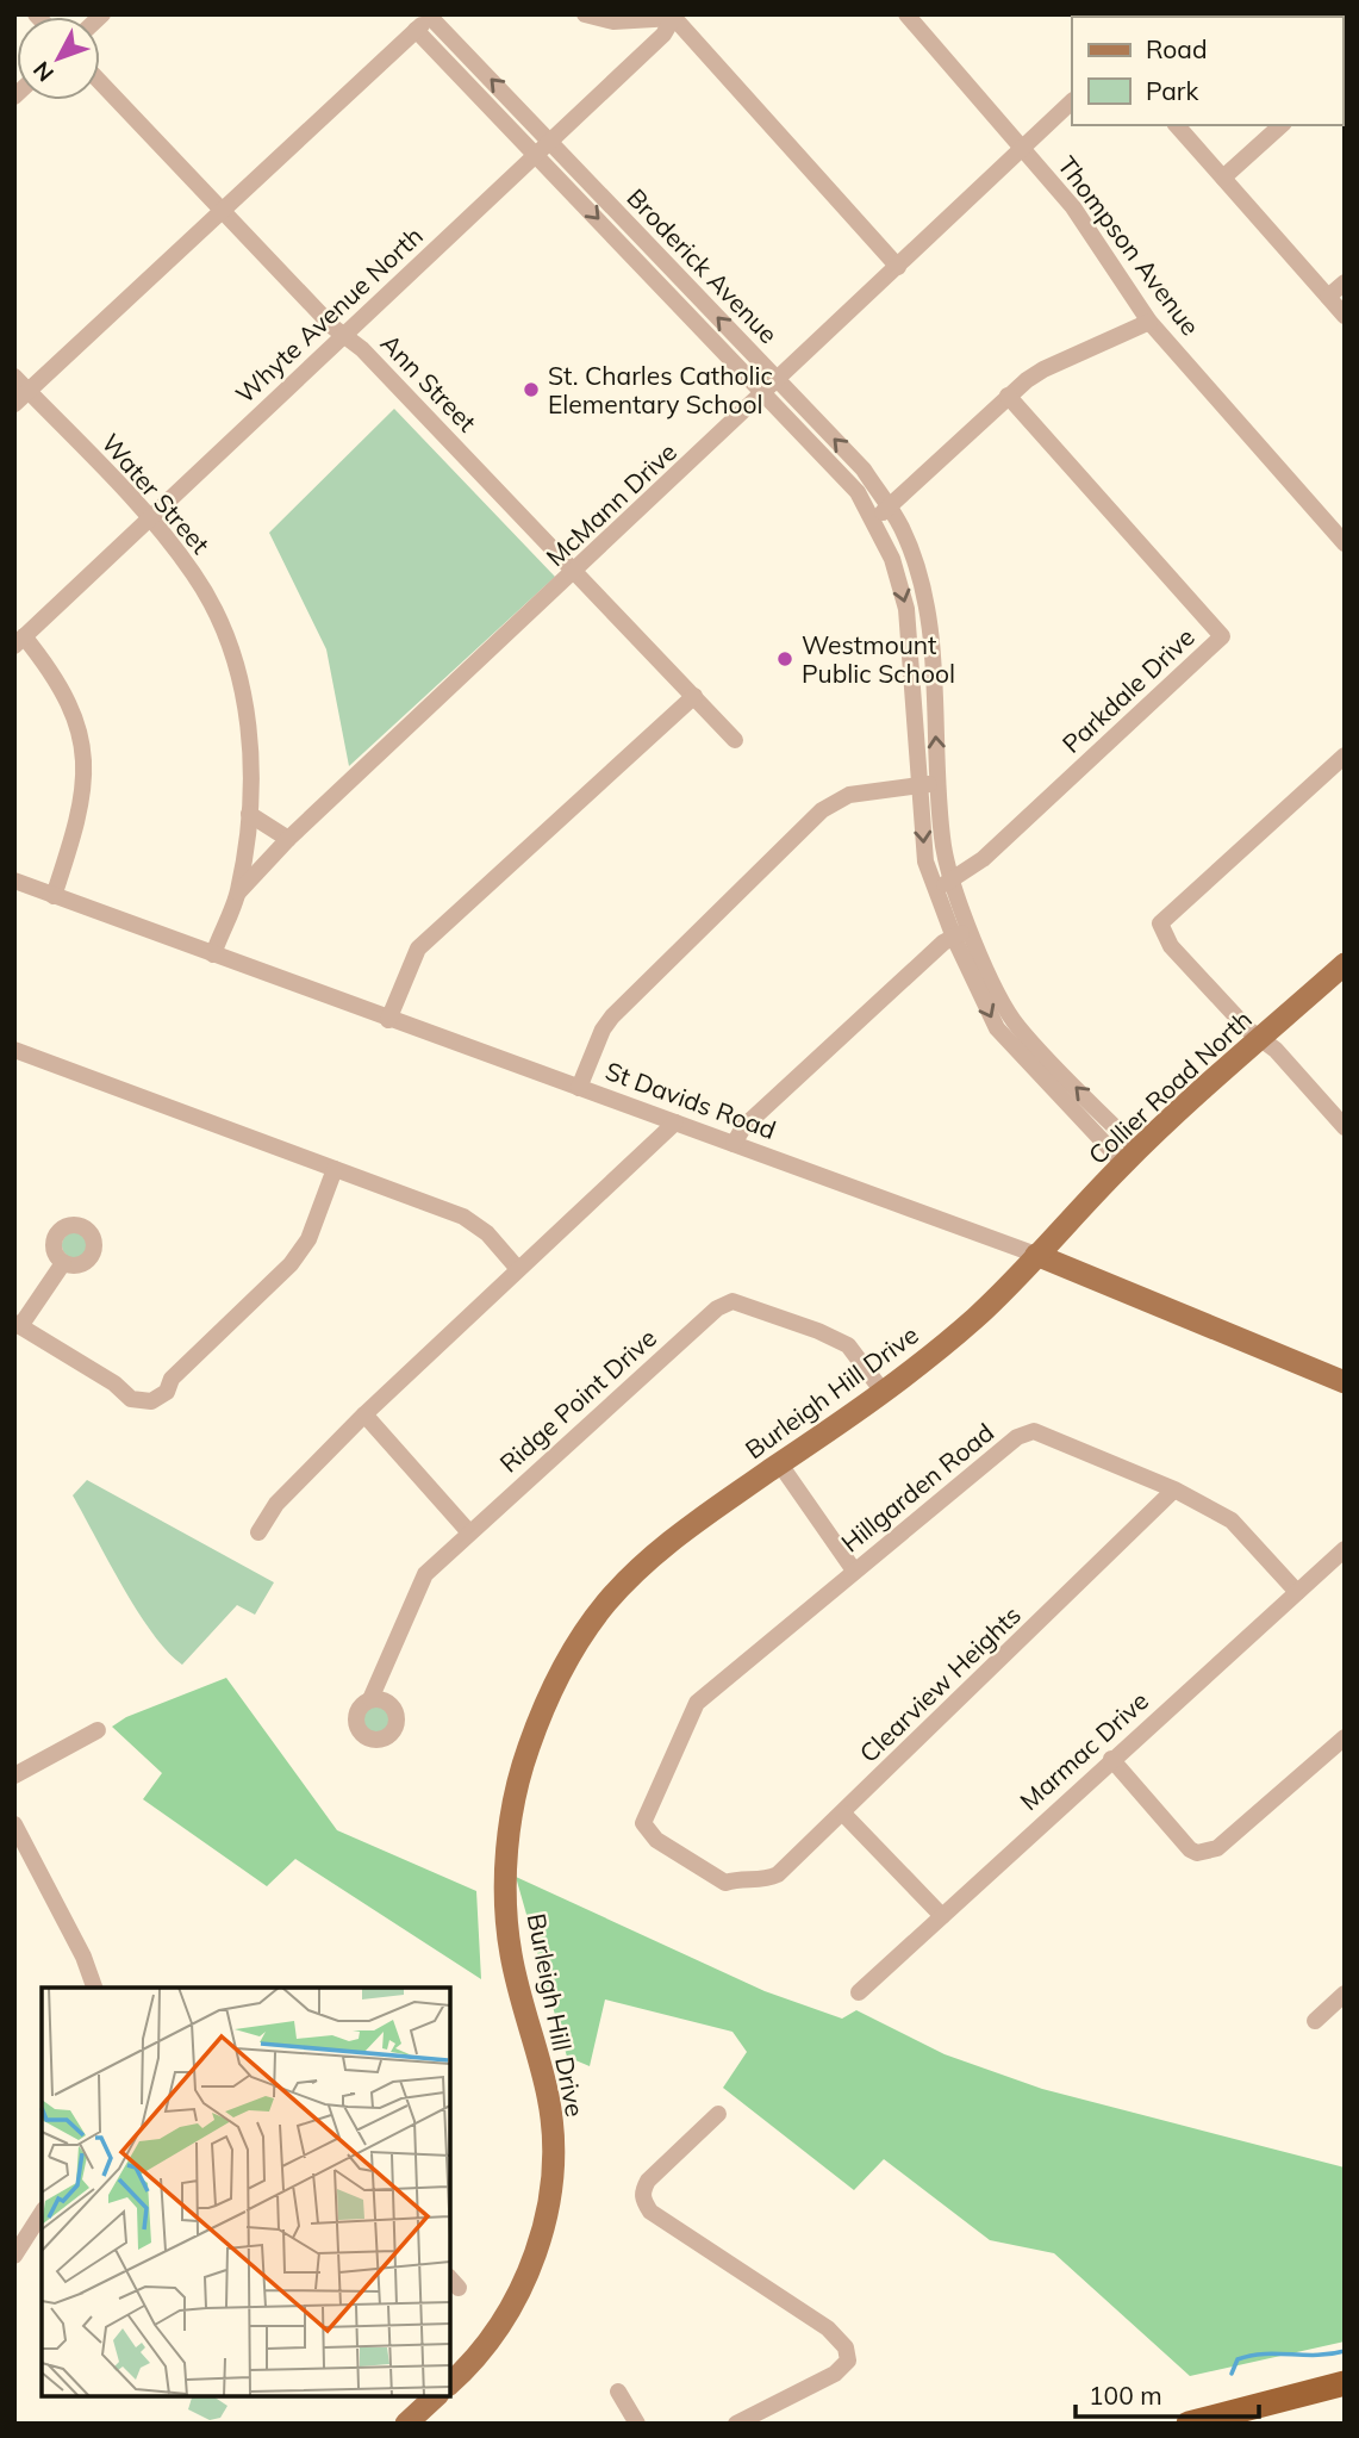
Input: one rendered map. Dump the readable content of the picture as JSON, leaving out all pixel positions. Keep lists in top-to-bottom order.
{
  "streets": {
    "main road": ["Collier Road North", "St Davids Road", "Burleigh Hill Drive"],
    "street": [
      "Thompson Avenue",
      "Broderick Avenue",
      "Whyte Avenue North",
      "Ann Street",
      "Water Street",
      "McMann Drive",
      "Parkdale Drive",
      "Ridge Point Drive",
      "Hillgarden Road",
      "Clearview Heights",
      "Marmac Drive"
    ]
  },
  "crossings": [
    ["Thompson Avenue", "McMann Drive"],
    ["Broderick Avenue", "Whyte Avenue North"],
    ["Broderick Avenue", "McMann Drive"],
    ["Broderick Avenue", "Parkdale Drive"],
    ["Broderick Avenue", "Collier Road North"],
    ["Whyte Avenue North", "Ann Street"],
    ["Whyte Avenue North", "Water Street"],
    ["Ann Street", "McMann Drive"],
    ["Water Street", "McMann Drive"],
    ["Water Street", "St Davids Road"],
    ["Collier Road North", "St Davids Road"],
    ["Collier Road North", "Burleigh Hill Drive"],
    ["St Davids Road", "Burleigh Hill Drive"],
    ["Burleigh Hill Drive", "Ridge Point Drive"],
    ["Hillgarden Road", "Clearview Heights"],
    ["Hillgarden Road", "Marmac Drive"]
  ],
  "places": ["St. Charles Catholic Elementary School", "Westmount Public School"],
  "legend": ["Road", "Park"],
  "scale_bar": "100 m",
  "north": "bottom left"
}
